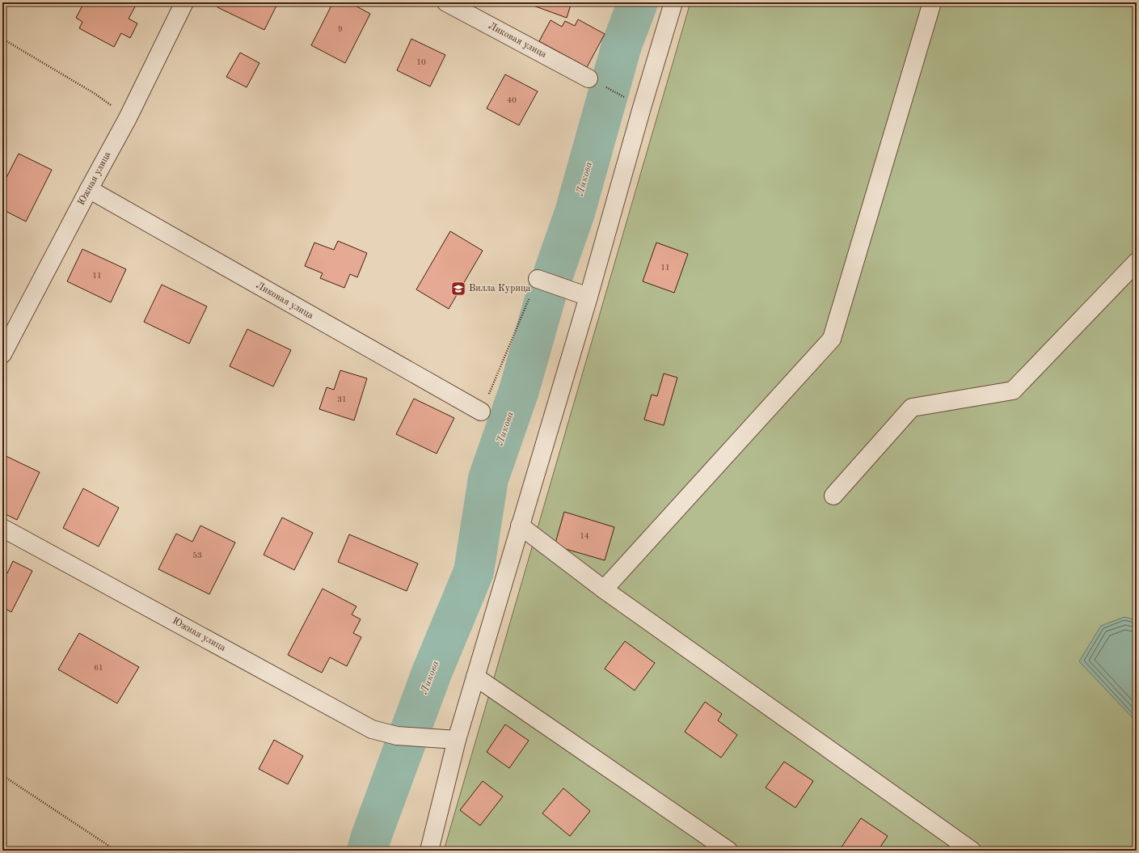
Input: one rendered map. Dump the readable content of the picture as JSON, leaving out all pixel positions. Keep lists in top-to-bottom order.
{
  "streets": {
    "street": ["Ликовая улица", "Южная улица"]
  },
  "crossings": [
    ["Ликовая улица", "Южная улица"]
  ],
  "water": ["Ликова"],
  "places": {
    "school or university": ["Вилла Курица"]
  },
  "house_numbers": [
    "9",
    "10",
    "40",
    "11",
    "11",
    "31",
    "14",
    "53",
    "61"
  ]
}
